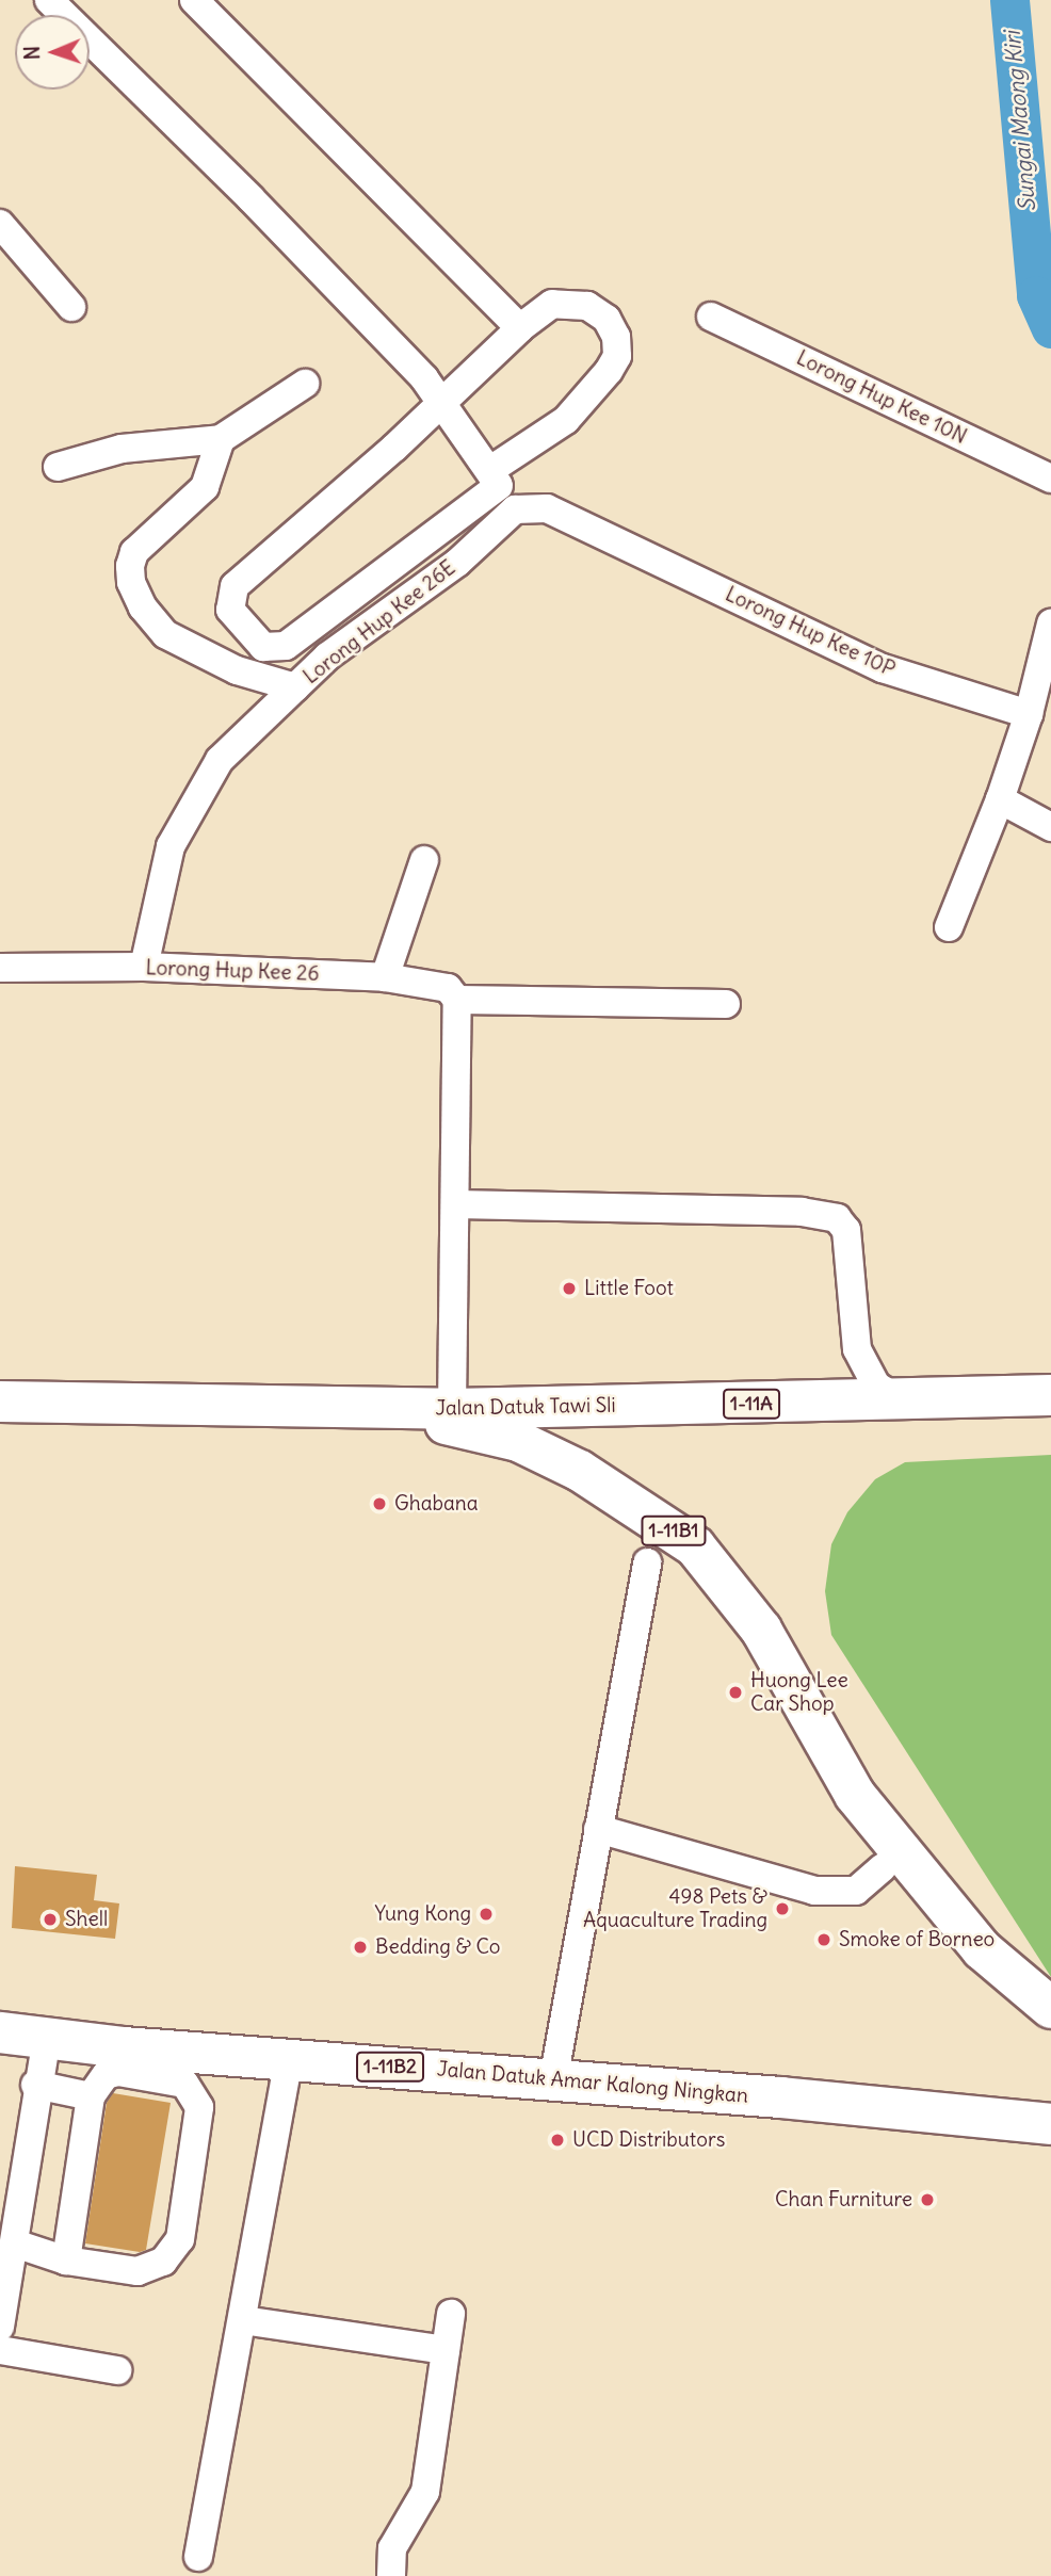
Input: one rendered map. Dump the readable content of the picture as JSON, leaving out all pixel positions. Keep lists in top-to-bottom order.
{
  "streets": {
    "highway": [
      "1-11A",
      "Jalan Datuk Tawi Sli",
      "1-11B1",
      "1-11B2",
      "Jalan Datuk Amar Kalong Ningkan"
    ],
    "street": [
      "Lorong Hup Kee 10N",
      "Lorong Hup Kee 26E",
      "Lorong Hup Kee 10P",
      "Lorong Hup Kee 26"
    ]
  },
  "crossings": [
    ["Lorong Hup Kee 26E", "Lorong Hup Kee 10P"],
    ["Lorong Hup Kee 26E", "Lorong Hup Kee 26"],
    ["Jalan Datuk Tawi Sli", "1-11B1"]
  ],
  "water": ["Sungai Maong Kiri"],
  "places": [
    "Little Foot",
    "Ghabana",
    "Huong Lee Car Shop",
    "498 Pets & Aquaculture Trading",
    "Yung Kong",
    "Shell",
    "Smoke of Borneo",
    "Bedding & Co",
    "UCD Distributors",
    "Chan Furniture"
  ],
  "north": "left"
}
